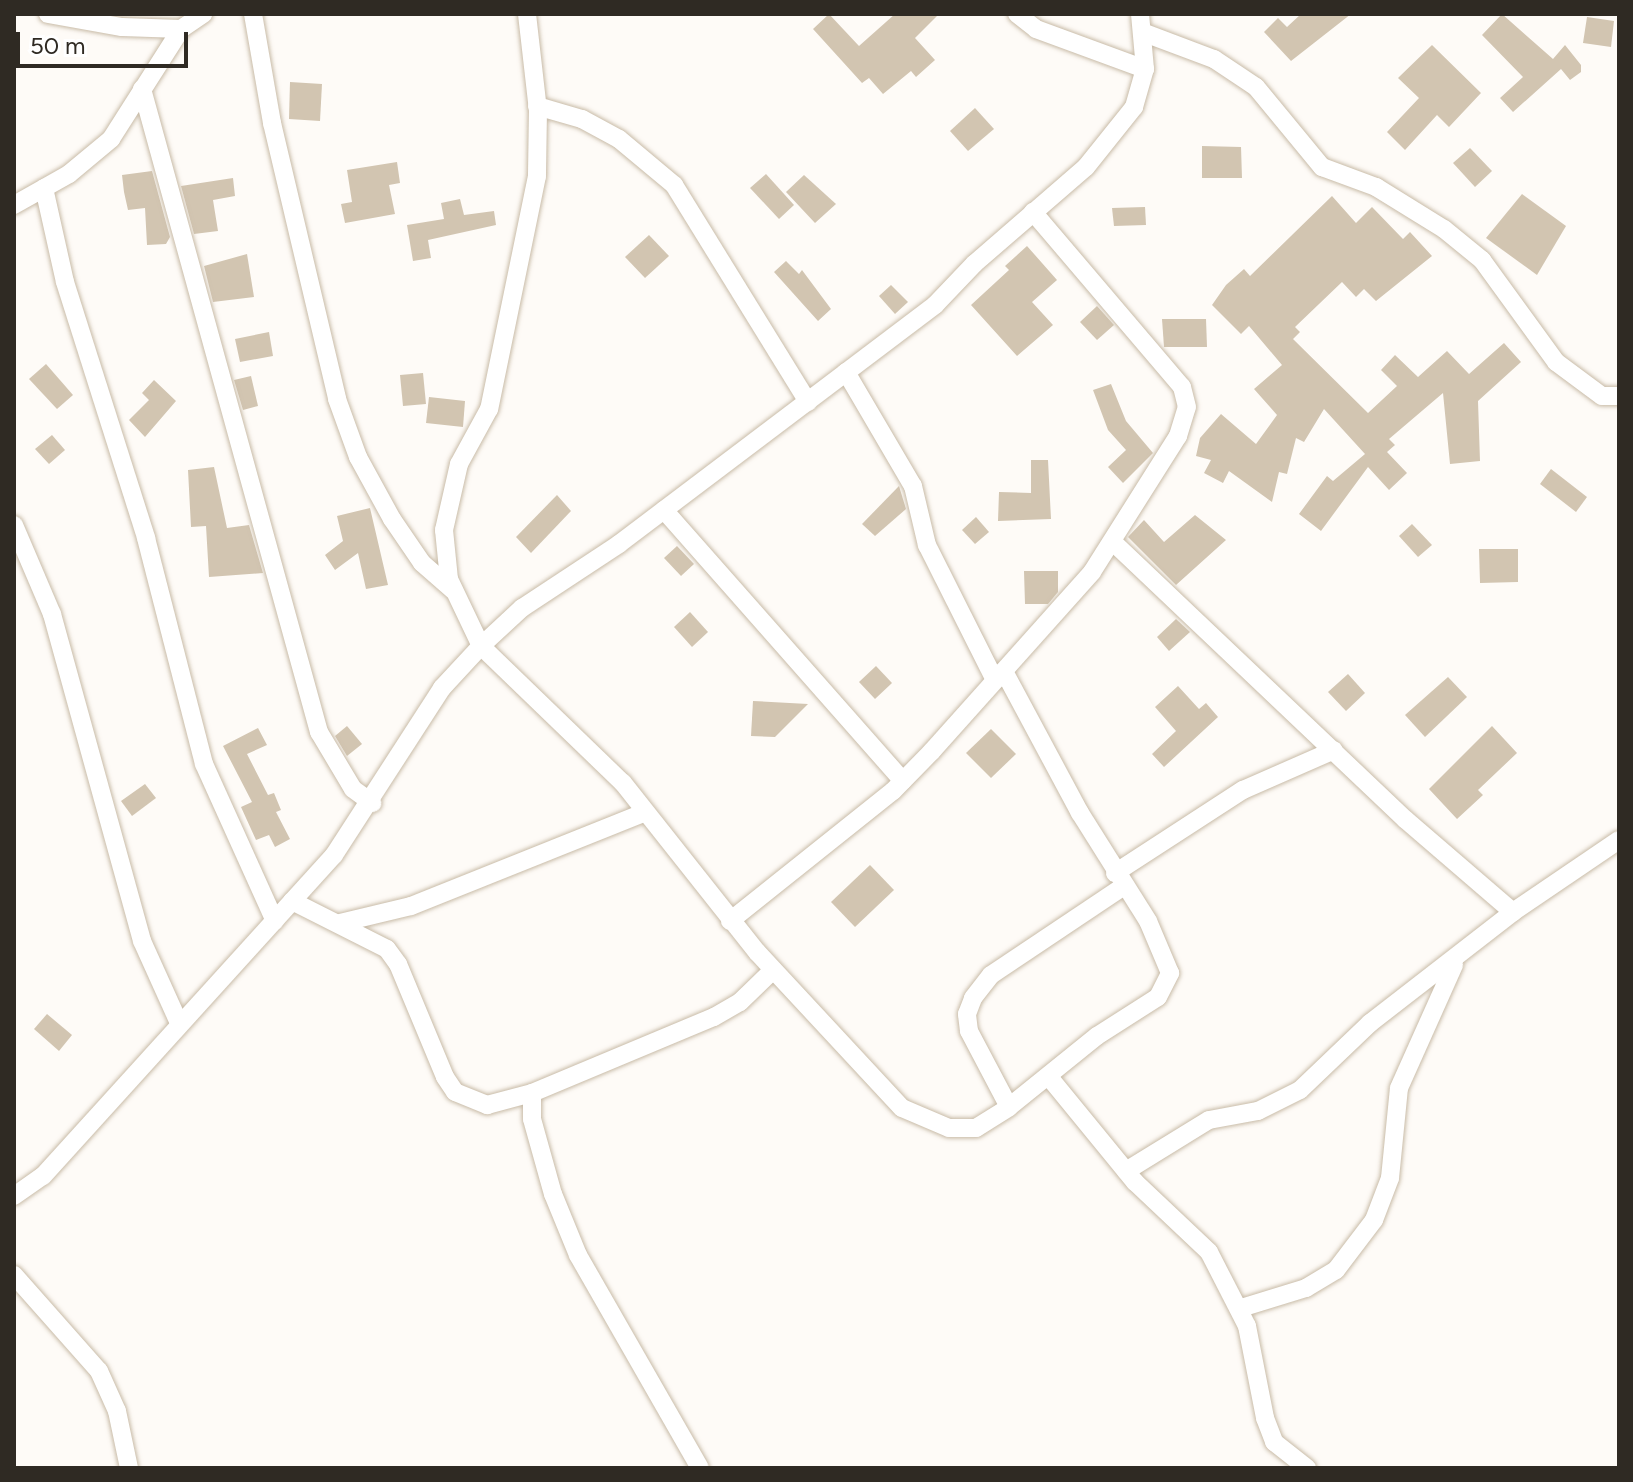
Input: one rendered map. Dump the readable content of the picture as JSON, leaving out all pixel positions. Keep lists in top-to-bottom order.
{
  "scale_bar": "50 m"
}
